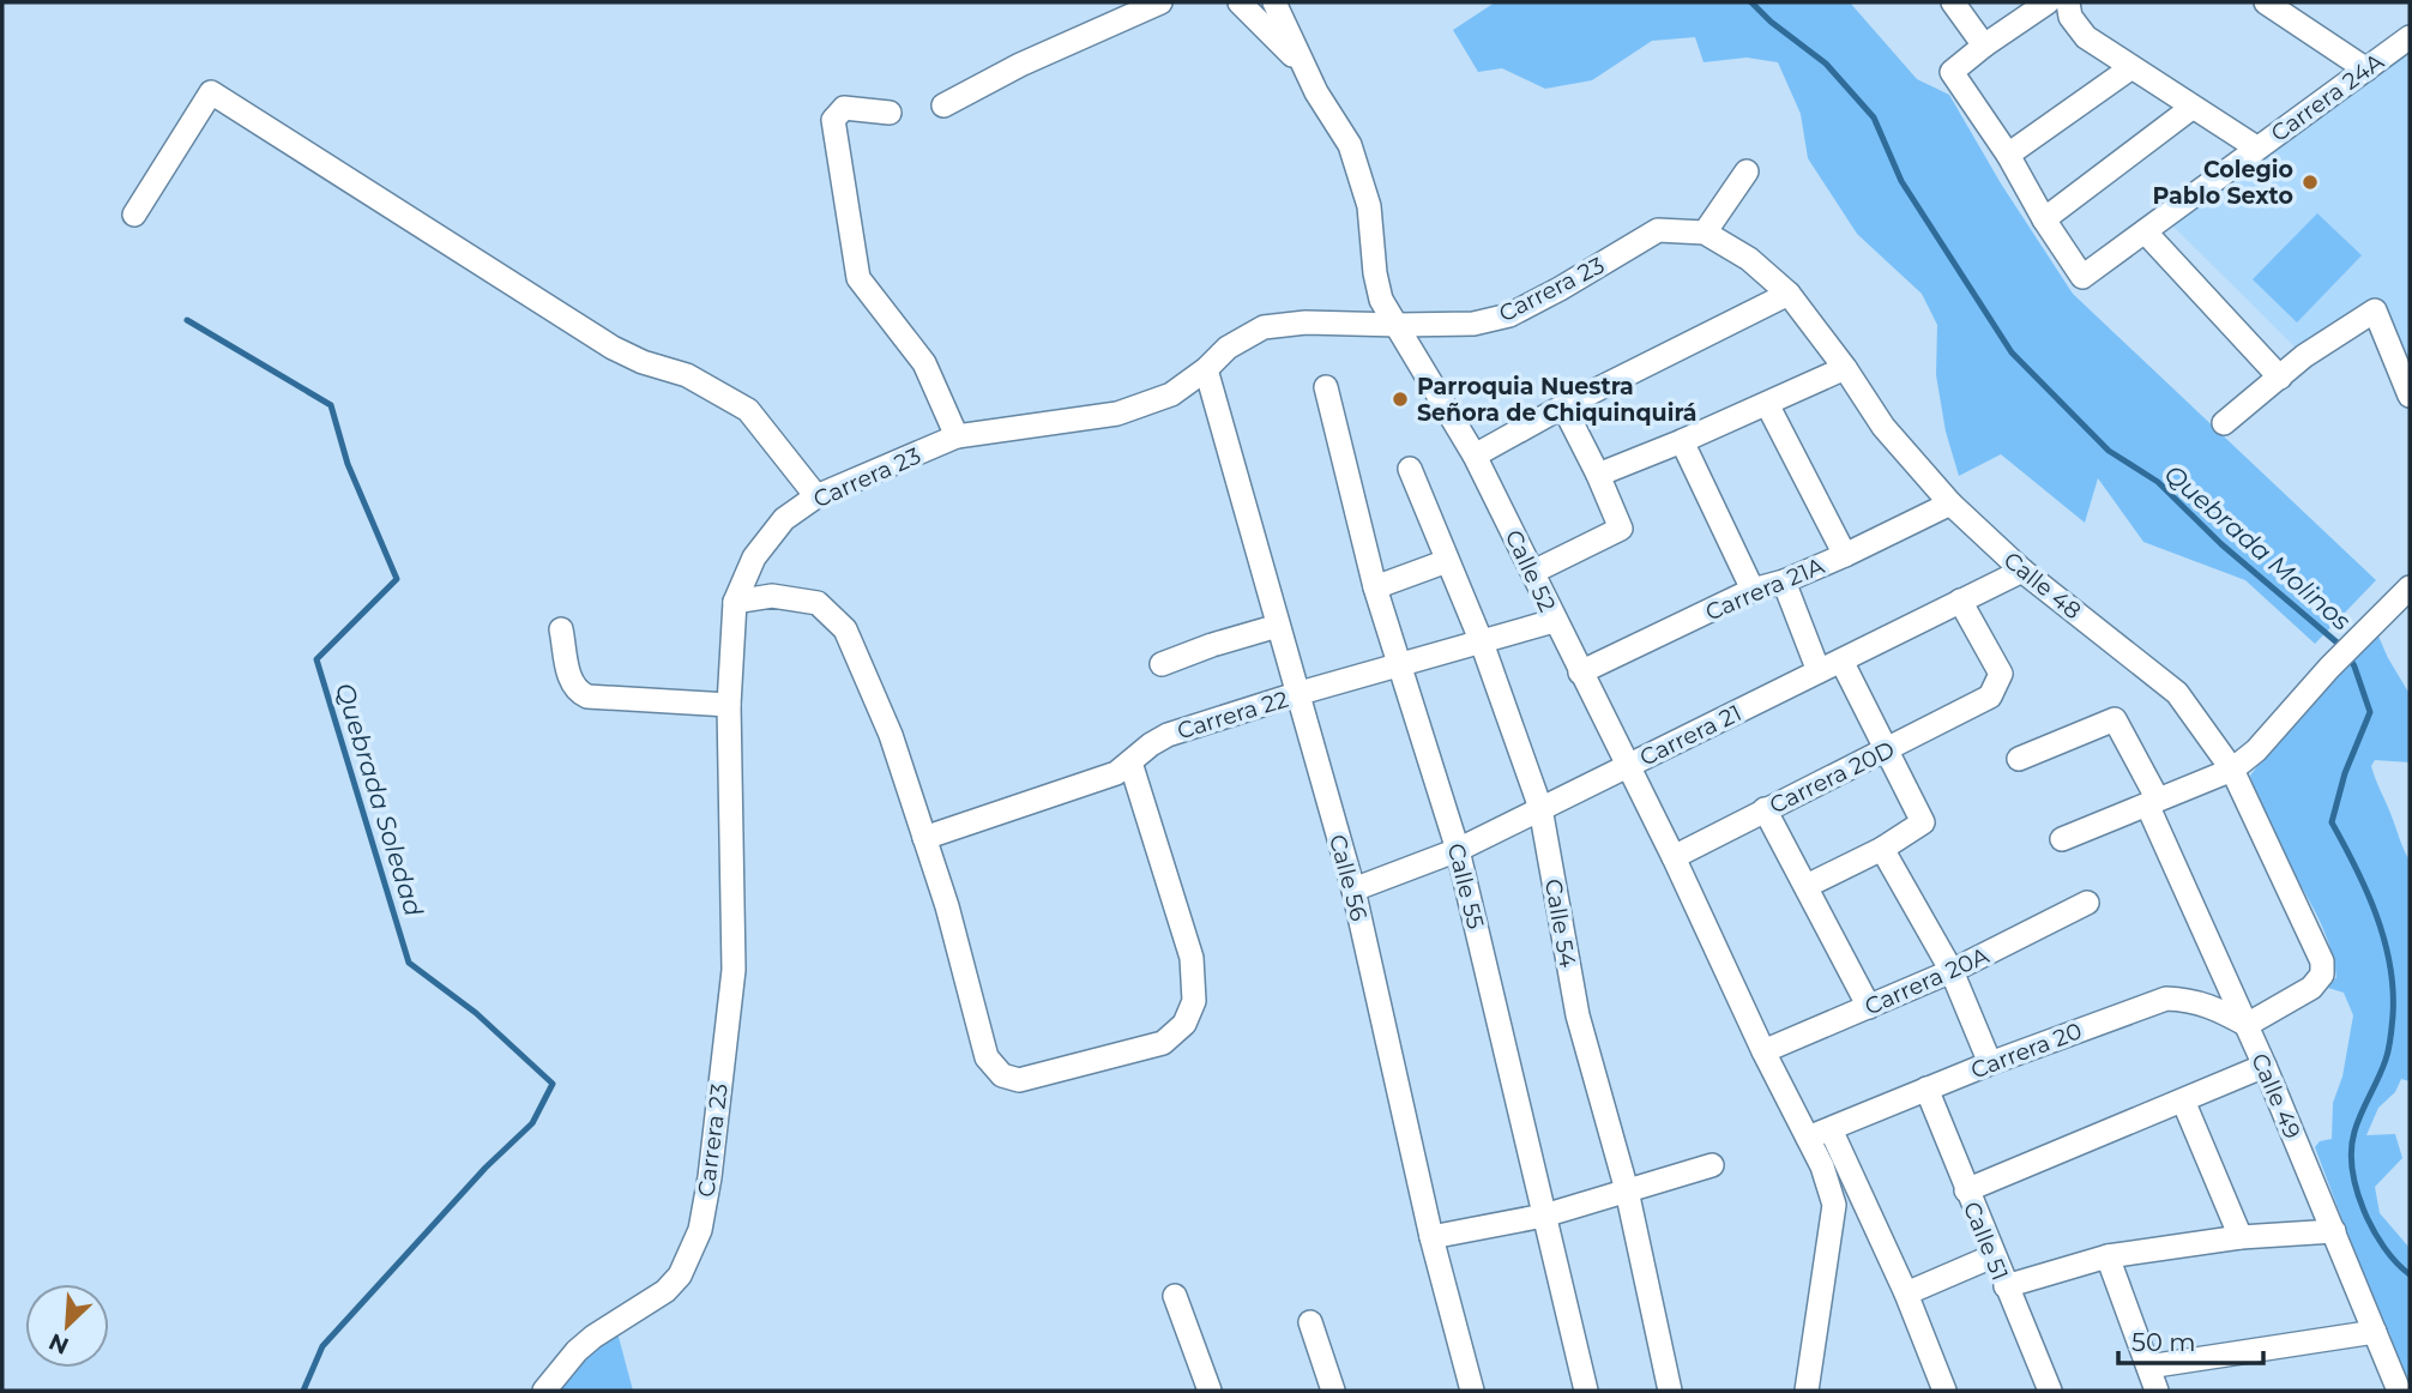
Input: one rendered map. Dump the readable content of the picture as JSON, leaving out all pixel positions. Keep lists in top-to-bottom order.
{
  "streets": {
    "street": [
      "Carrera 24A",
      "Carrera 23",
      "Calle 52",
      "Calle 48",
      "Carrera 21A",
      "Carrera 22",
      "Carrera 21",
      "Carrera 20D",
      "Calle 56",
      "Calle 55",
      "Calle 54",
      "Carrera 20A",
      "Carrera 20",
      "Calle 49",
      "Calle 51"
    ]
  },
  "crossings": [
    ["Carrera 23", "Calle 52"],
    ["Carrera 23", "Calle 48"],
    ["Carrera 23", "Calle 56"],
    ["Calle 52", "Carrera 21A"],
    ["Calle 52", "Carrera 22"],
    ["Calle 52", "Carrera 21"],
    ["Calle 52", "Carrera 20D"],
    ["Calle 52", "Carrera 20A"],
    ["Calle 52", "Carrera 20"],
    ["Calle 48", "Carrera 21A"],
    ["Calle 48", "Carrera 21"],
    ["Calle 48", "Carrera 20"],
    ["Calle 48", "Calle 49"],
    ["Carrera 22", "Calle 56"],
    ["Carrera 22", "Calle 55"],
    ["Carrera 22", "Calle 54"],
    ["Carrera 21", "Carrera 20D"],
    ["Carrera 21", "Calle 56"],
    ["Carrera 21", "Calle 55"],
    ["Carrera 21", "Calle 54"],
    ["Carrera 20", "Calle 49"],
    ["Carrera 20", "Calle 51"]
  ],
  "water": ["Quebrada Molinos", "Quebrada Soledad"],
  "places": ["Colegio Pablo Sexto", "Parroquia Nuestra Señora de Chiquinquirá"],
  "scale_bar": "50 m",
  "north": "bottom left"
}
